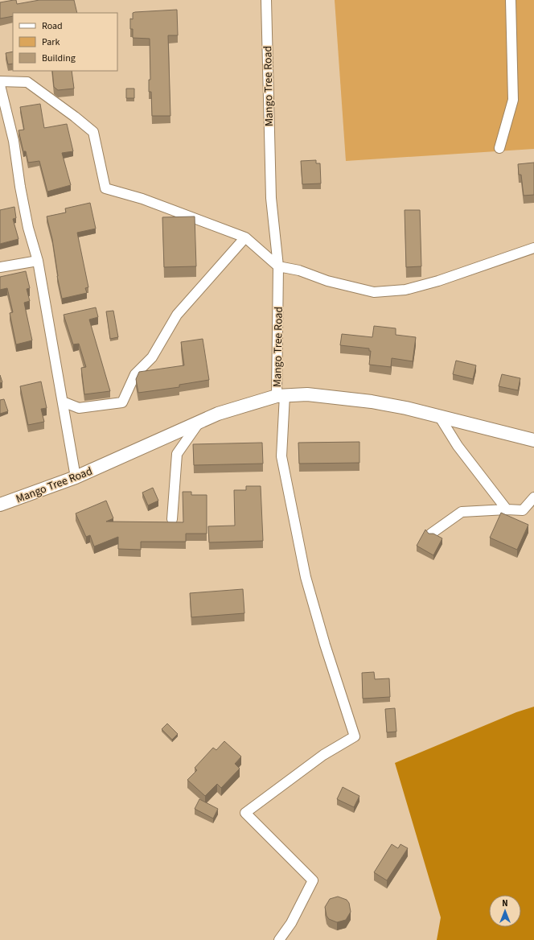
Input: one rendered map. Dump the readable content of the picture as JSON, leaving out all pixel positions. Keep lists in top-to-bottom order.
{
  "streets": {
    "main road": ["Mango Tree Road"]
  },
  "legend": ["Road", "Park", "Building"],
  "north": "top"
}
